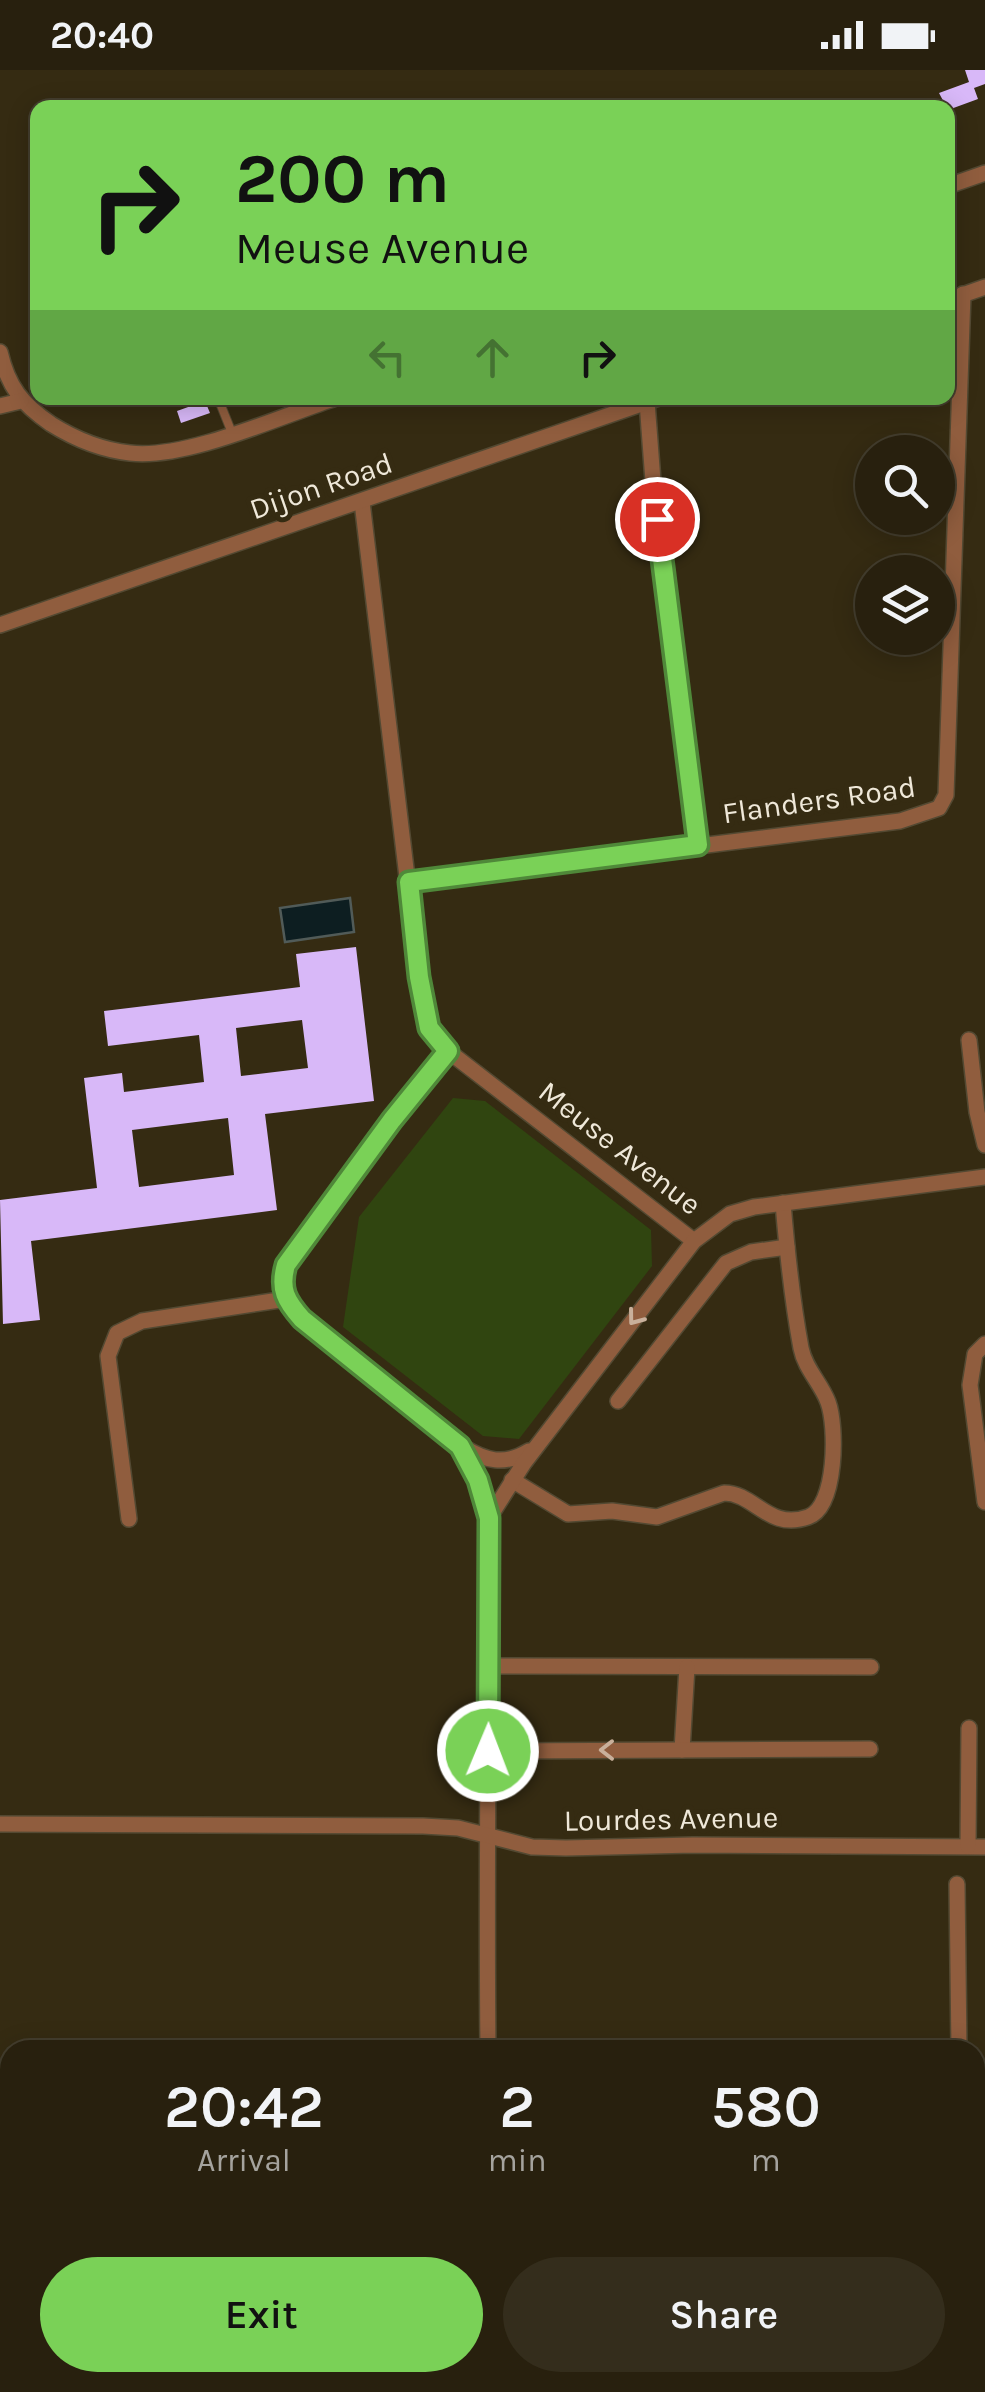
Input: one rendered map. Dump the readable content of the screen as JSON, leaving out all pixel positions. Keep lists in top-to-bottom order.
{
  "streets": {
    "street": [
      "Dijon Road",
      "Flanders Road",
      "Meuse Avenue",
      "Lourdes Avenue"
    ]
  },
  "crossings": [
    ["Dijon Road", "Meuse Avenue"],
    ["Flanders Road", "Meuse Avenue"]
  ],
  "page": {
    "status": "20:40",
    "turn": ["200 m", "Meuse Avenue"],
    "eta": [
      "20:42",
      "Arrival",
      "2",
      "min",
      "580",
      "m"
    ],
    "buttons": ["Exit", "Share"]
  }
}
